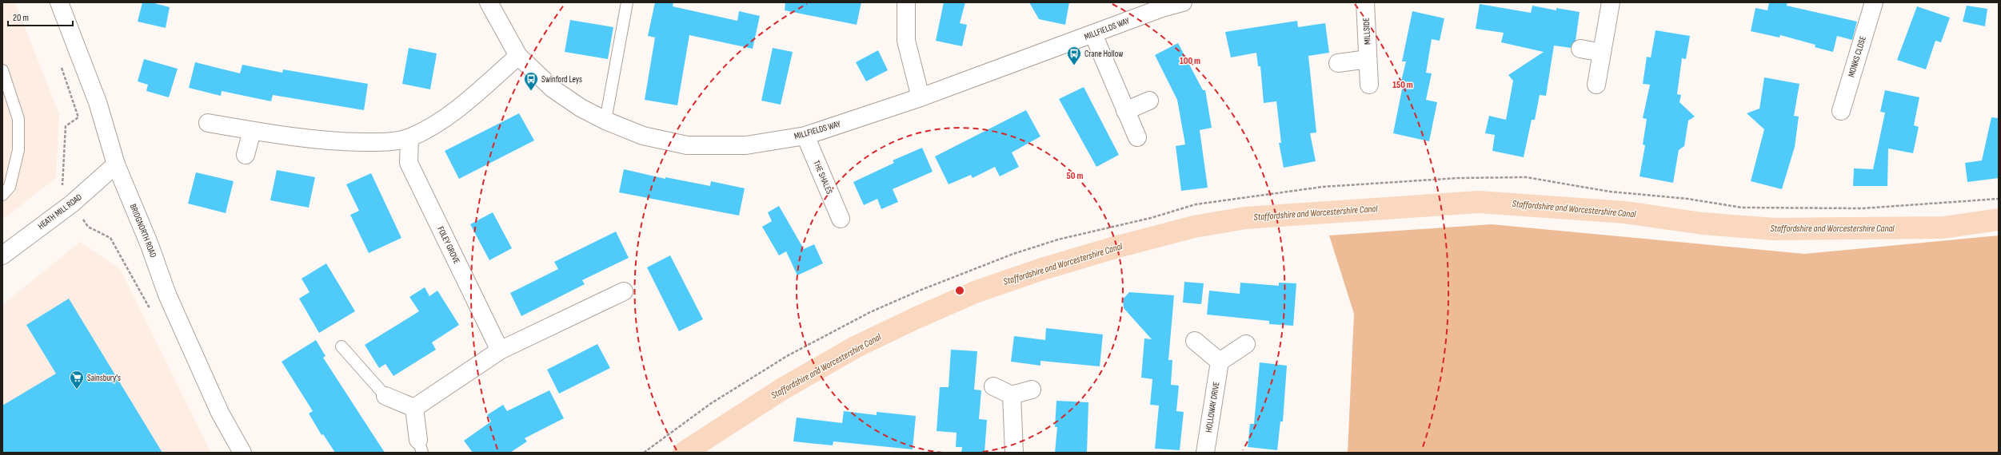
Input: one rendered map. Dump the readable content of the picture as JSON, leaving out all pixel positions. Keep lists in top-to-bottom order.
{
  "streets": {
    "street": [
      "MILLFIELDS WAY",
      "MILLSIDE",
      "MONKS CLOSE",
      "THE SHALES",
      "HEATH MILL ROAD",
      "BRIDGNORTH ROAD",
      "FOLEY GROVE",
      "HOLLOWAY DRIVE"
    ]
  },
  "crossings": [
    ["MILLFIELDS WAY", "THE SHALES"],
    ["HEATH MILL ROAD", "BRIDGNORTH ROAD"]
  ],
  "water": ["Staffordshire and Worcestershire Canal"],
  "places": {
    "bus stop": ["Crane Hollow", "Swinford Leys"],
    "supermarket": ["Sainsbury's"]
  },
  "scale_bar": "20 m",
  "rings": ["100 m", "150 m", "50 m"]
}
